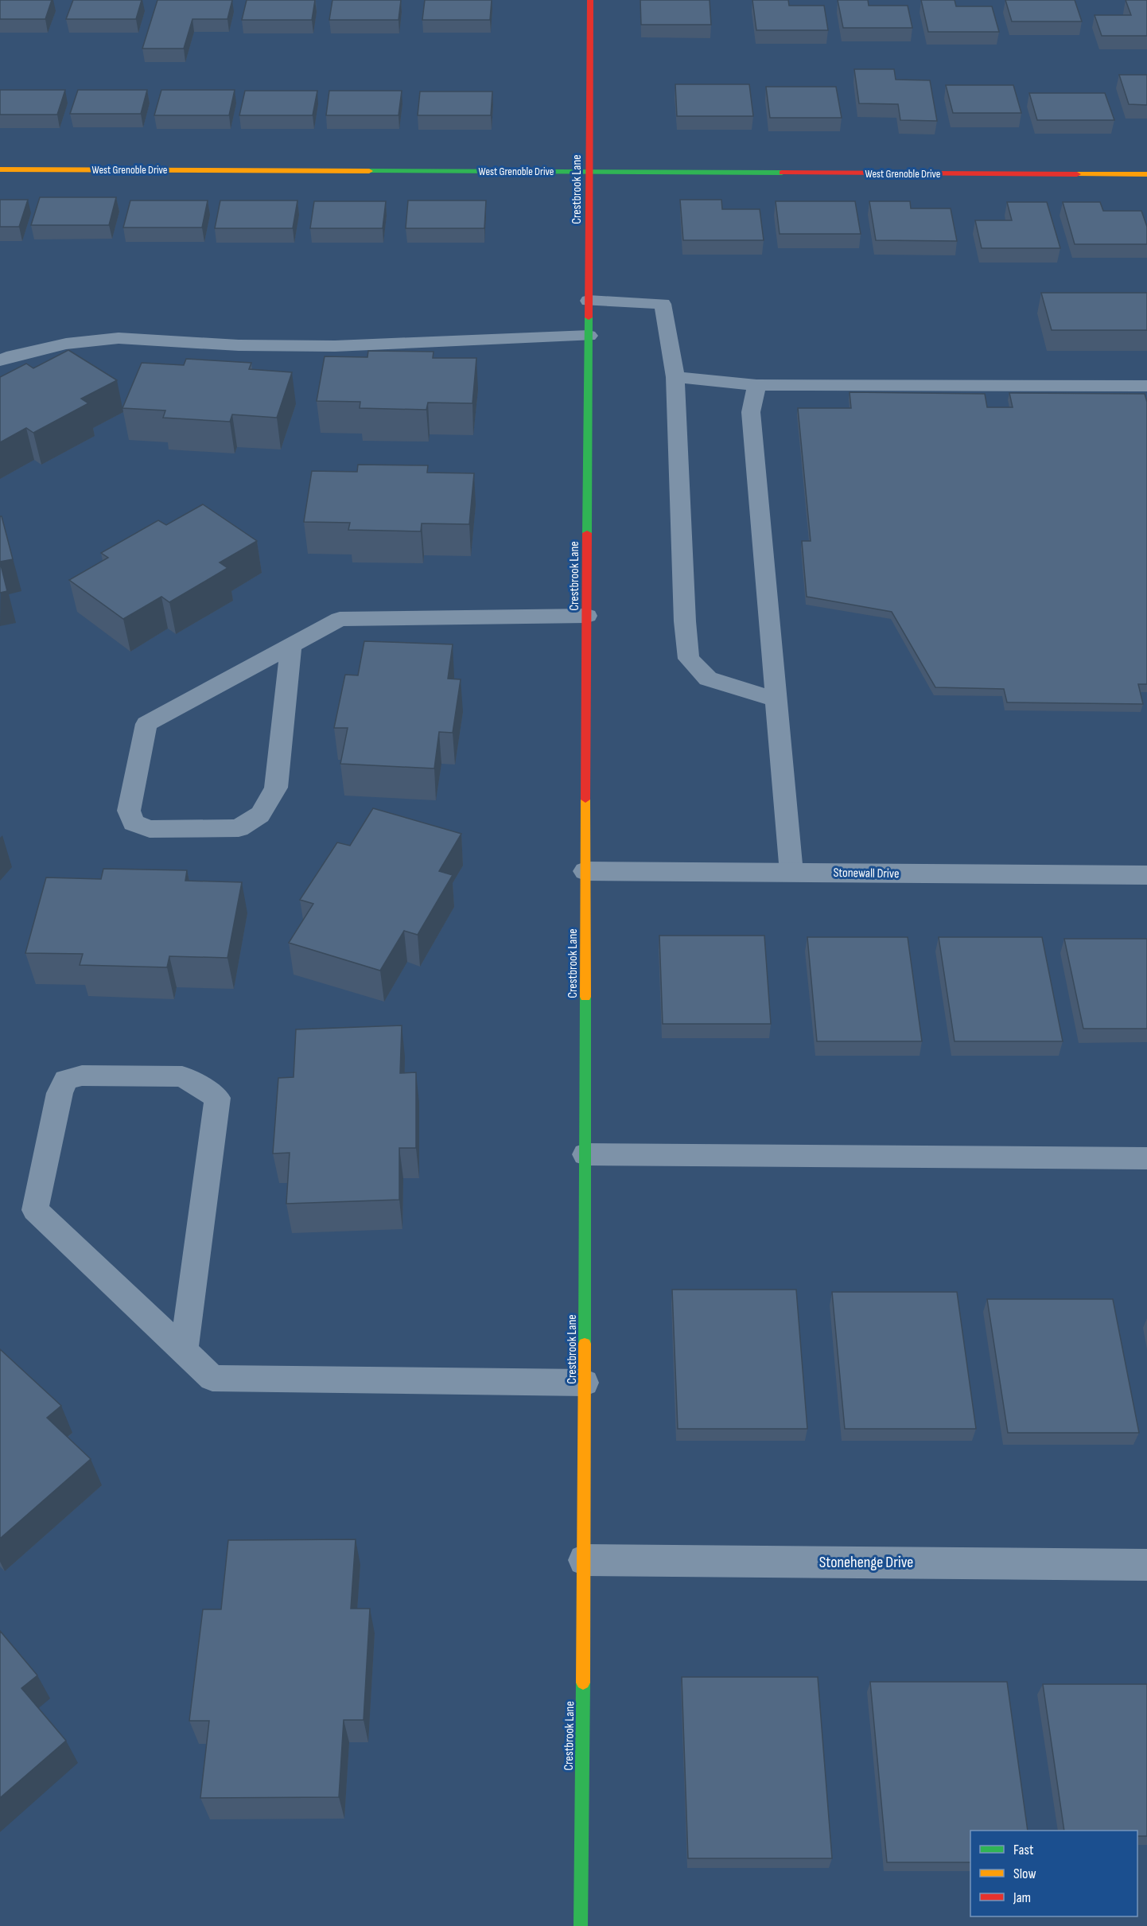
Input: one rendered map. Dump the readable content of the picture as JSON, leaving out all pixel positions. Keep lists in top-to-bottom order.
{
  "streets": {
    "street": [
      "West Grenoble Drive",
      "Crestbrook Lane",
      "Stonewall Drive",
      "Stonehenge Drive"
    ]
  },
  "crossings": [
    ["West Grenoble Drive", "Crestbrook Lane"],
    ["Crestbrook Lane", "Stonewall Drive"],
    ["Crestbrook Lane", "Stonehenge Drive"]
  ],
  "legend": ["Fast", "Slow", "Jam"]
}
